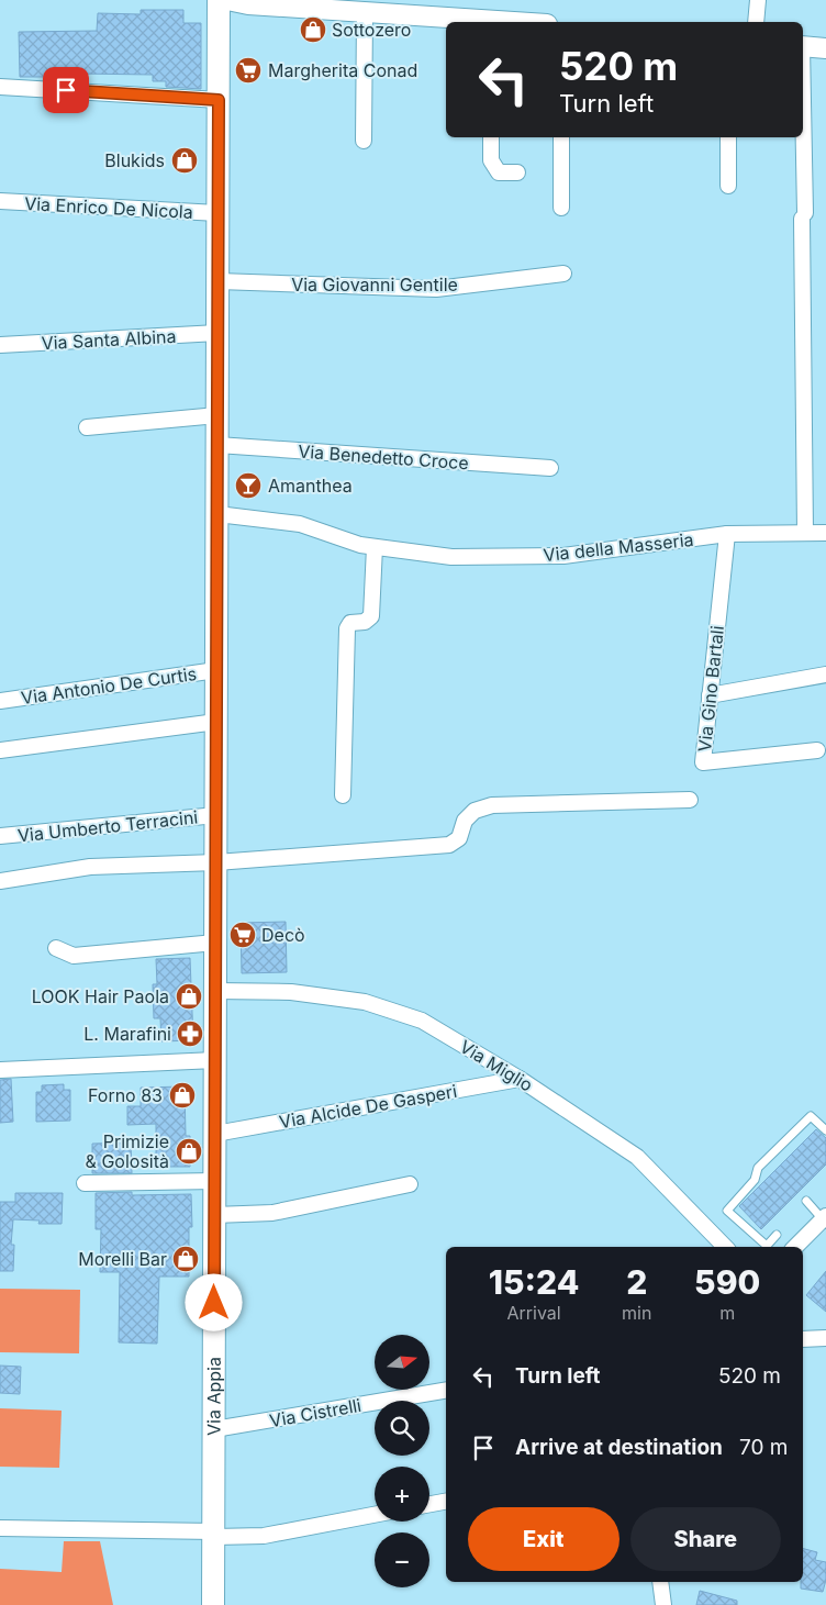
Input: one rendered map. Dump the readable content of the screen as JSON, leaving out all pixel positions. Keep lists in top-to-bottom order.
{
  "streets": {
    "main road": ["Via Appia"],
    "street": [
      "Via Enrico De Nicola",
      "Via Giovanni Gentile",
      "Via Santa Albina",
      "Via Benedetto Croce",
      "Via della Masseria",
      "Via Antonio De Curtis",
      "Via Gino Bartali",
      "Via Umberto Terracini",
      "Via Miglio",
      "Via Alcide De Gasperi",
      "Via Cistrelli"
    ]
  },
  "crossings": [
    ["Via Enrico De Nicola", "Via Appia"],
    ["Via Giovanni Gentile", "Via Appia"],
    ["Via Santa Albina", "Via Appia"],
    ["Via Benedetto Croce", "Via Appia"],
    ["Via della Masseria", "Via Gino Bartali"],
    ["Via della Masseria", "Via Appia"],
    ["Via Antonio De Curtis", "Via Appia"],
    ["Via Umberto Terracini", "Via Appia"],
    ["Via Miglio", "Via Alcide De Gasperi"],
    ["Via Miglio", "Via Appia"],
    ["Via Alcide De Gasperi", "Via Appia"],
    ["Via Appia", "Via Cistrelli"]
  ],
  "places": {
    "shop": [
      "Sottozero",
      "Blukids",
      "LOOK Hair Paola",
      "Forno 83",
      "Primizie & Golosità",
      "Morelli Bar"
    ],
    "supermarket": ["Margherita Conad", "Decò"],
    "bar": ["Amanthea"],
    "pharmacy": ["L. Marafini"]
  },
  "north": "right",
  "page": {
    "turn": ["520 m", "Turn left"],
    "eta": [
      "15:24",
      "Arrival",
      "2",
      "min",
      "590",
      "m"
    ],
    "map_buttons": ["+", "−"],
    "list": [
      {
        "name": "Turn left",
        "value": "520 m"
      },
      {
        "name": "Arrive at destination",
        "value": "70 m"
      }
    ],
    "buttons": ["Exit", "Share"]
  }
}
